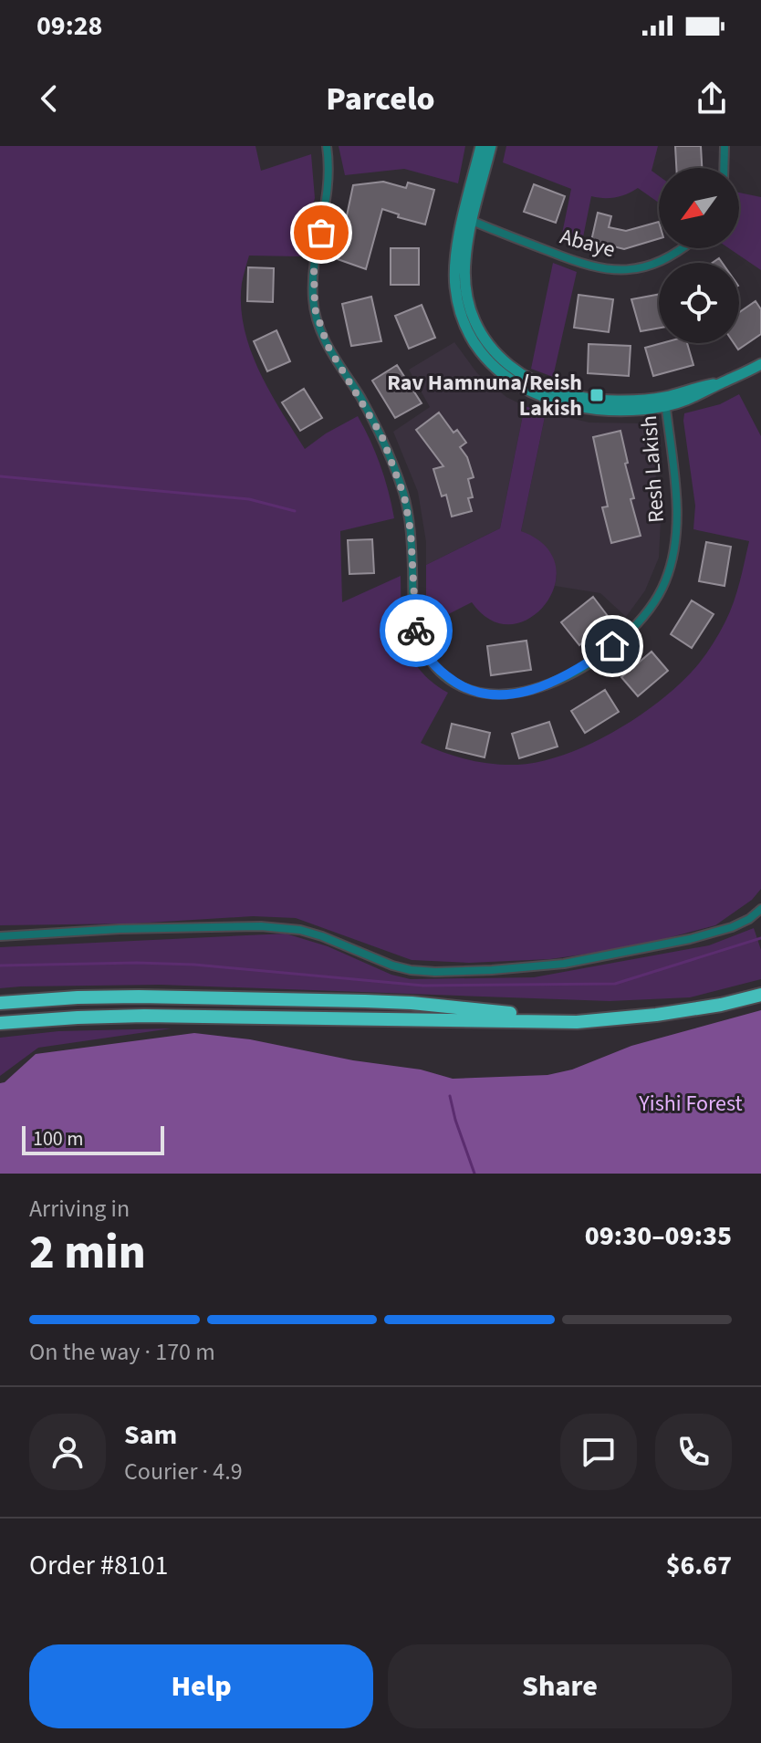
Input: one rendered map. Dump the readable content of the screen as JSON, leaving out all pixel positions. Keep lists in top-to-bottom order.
{
  "streets": {
    "street": ["Abaye", "Resh Lakish"]
  },
  "parks": ["Yishi Forest"],
  "places": {
    "transit": ["Rav Hamnuna/Reish Lakish"]
  },
  "scale_bar": "100 m",
  "north": "bottom left",
  "page": {
    "status": "09:28",
    "header": "Parcelo",
    "scale": "100 m",
    "heading": ["2 min", "Arriving in", "09:30–09:35"],
    "panel": [
      "Sam",
      "Courier · 4.9",
      "Order #8101",
      "$6.67"
    ],
    "bar": "On the way · 170 m",
    "buttons": ["Help", "Share"]
  }
}
